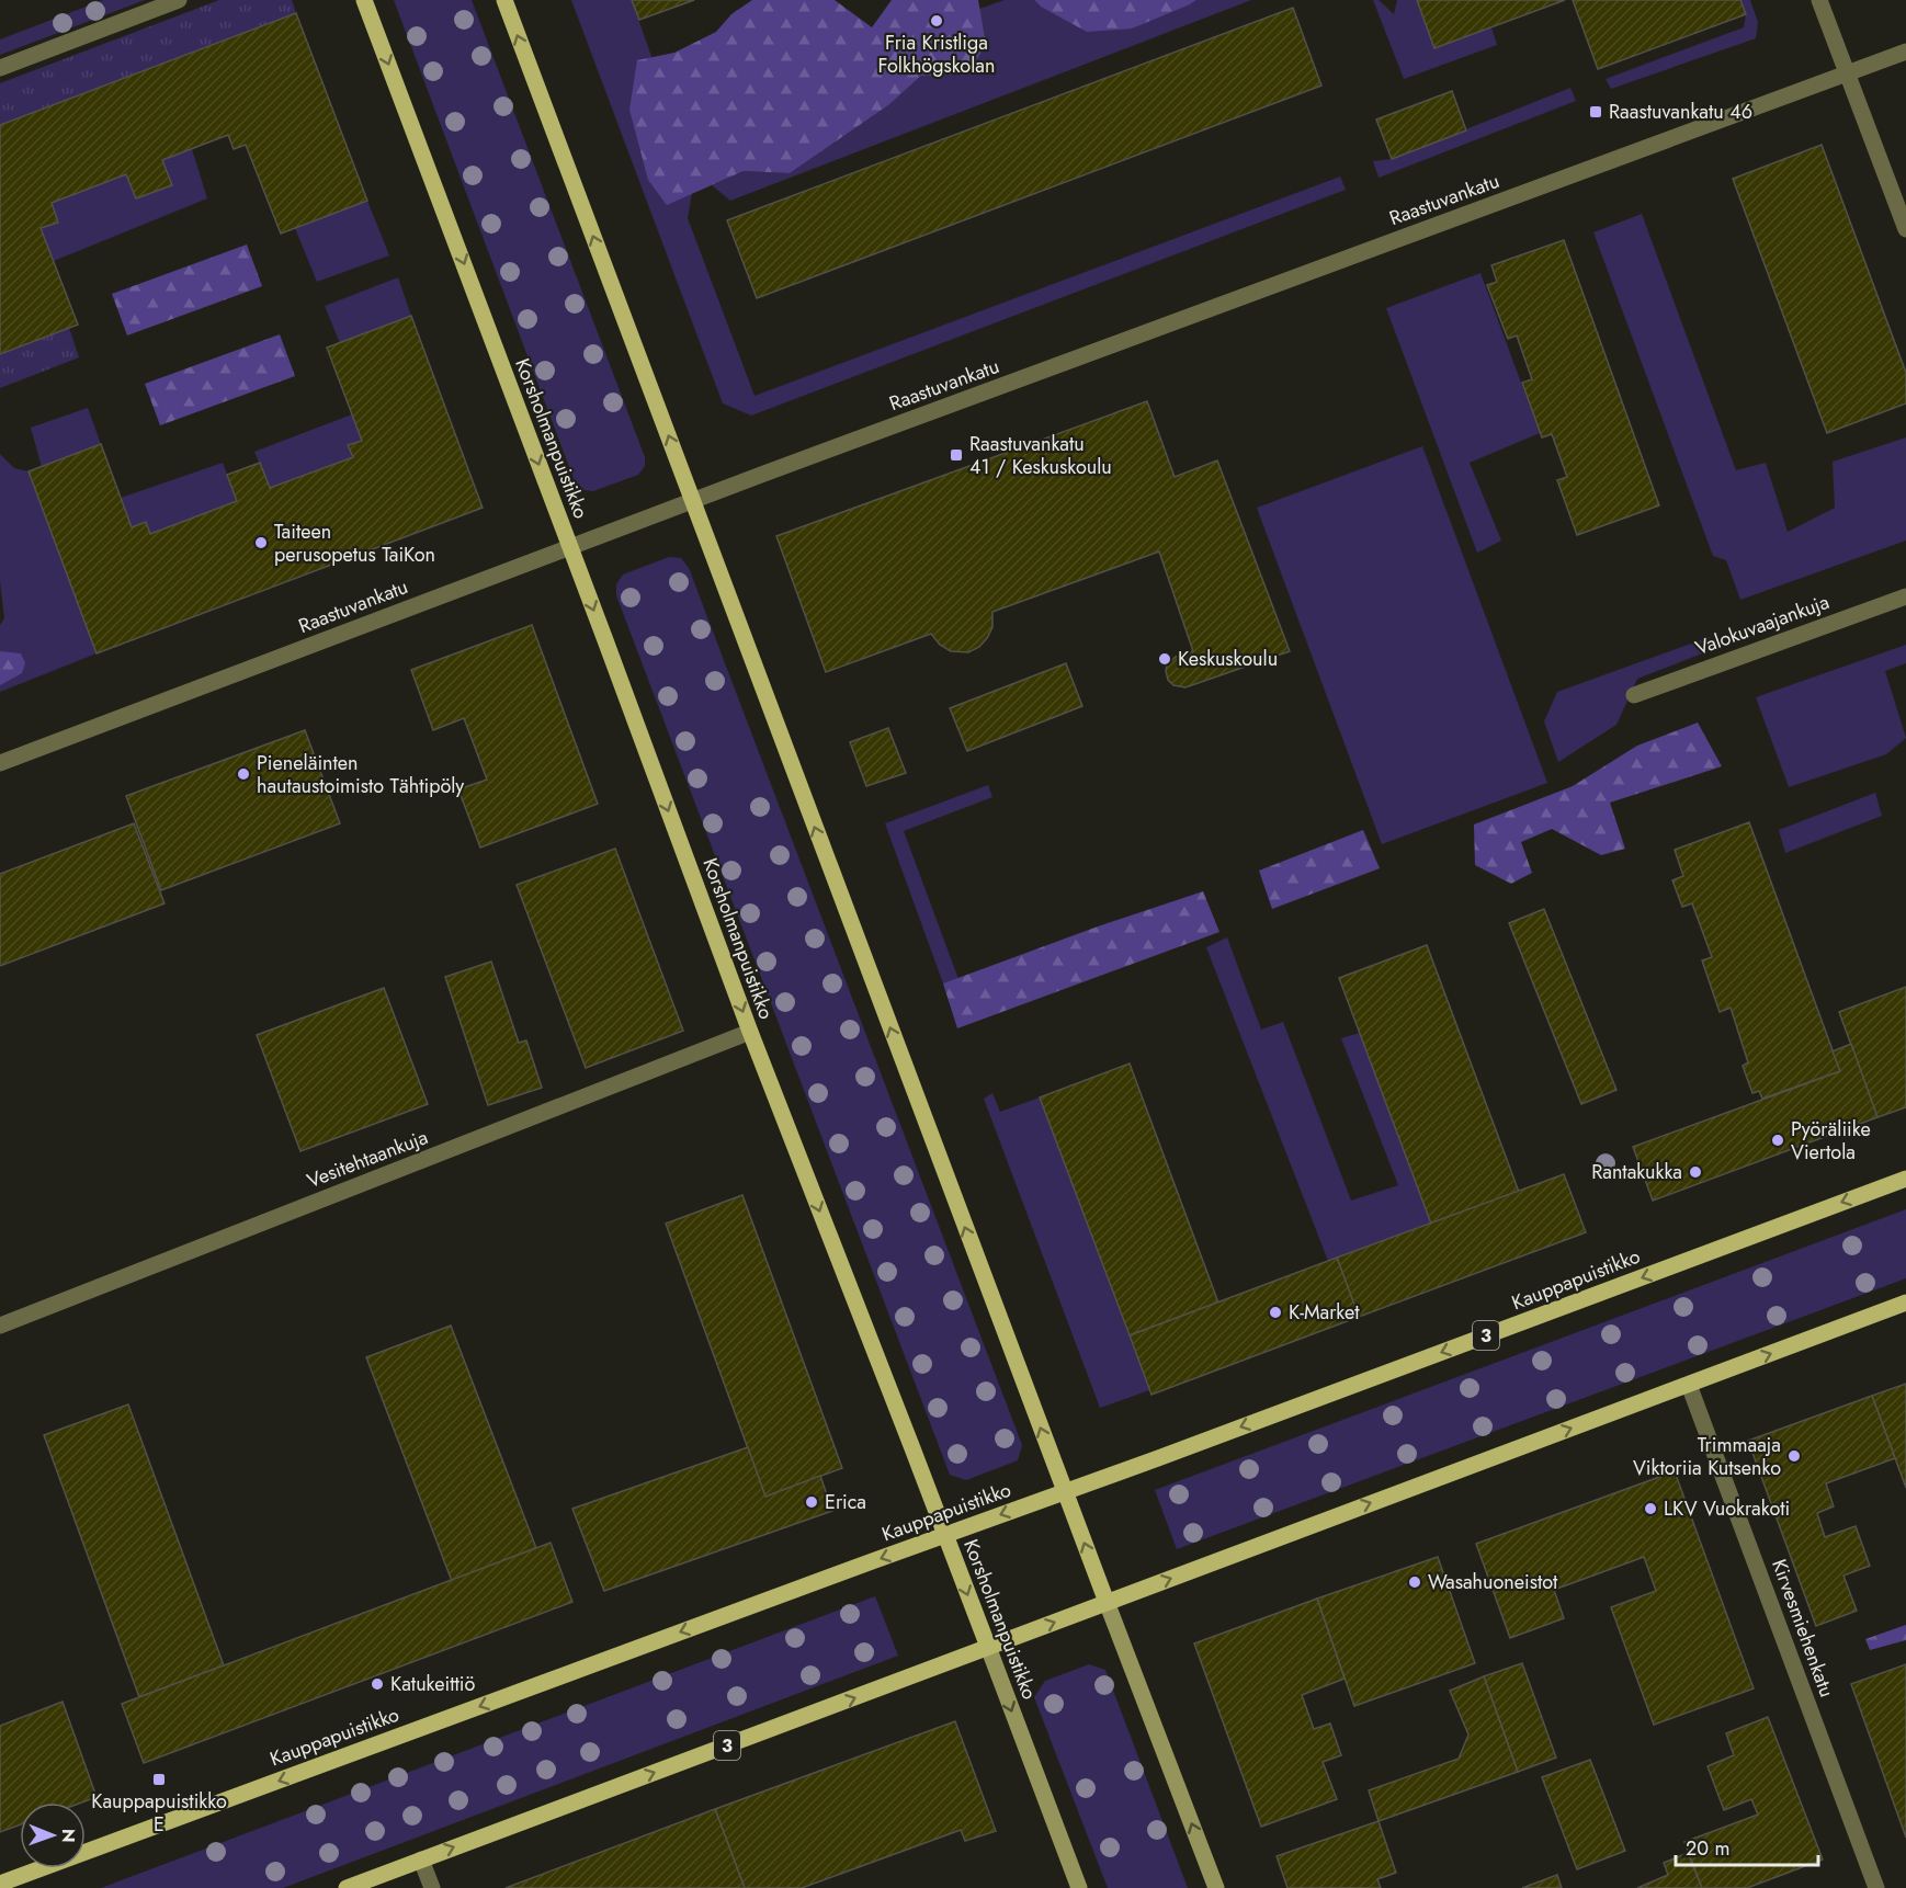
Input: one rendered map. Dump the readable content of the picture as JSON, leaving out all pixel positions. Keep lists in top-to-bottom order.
{
  "streets": {
    "main road": ["Korsholmanpuistikko", "Kauppapuistikko", "3"],
    "street": [
      "Raastuvankatu",
      "Valokuvaajankuja",
      "Vesitehtaankuja",
      "Kirvesmiehenkatu"
    ]
  },
  "crossings": [
    ["Raastuvankatu", "Korsholmanpuistikko"],
    ["Korsholmanpuistikko", "Vesitehtaankuja"],
    ["Korsholmanpuistikko", "Kauppapuistikko"],
    ["Korsholmanpuistikko", "3"],
    ["3", "Kirvesmiehenkatu"]
  ],
  "places": {
    "other": [
      "Fria Kristliga Folkhögskolan",
      "Taiteen perusopetus TaiKon",
      "Keskuskoulu",
      "Pieneläinten hautaustoimisto Tähtipöly",
      "Pyöräliike Viertola",
      "Rantakukka",
      "K-Market",
      "Trimmaaja Viktoriia Kutsenko",
      "Erica",
      "LKV Vuokrakoti",
      "Wasahuoneistot",
      "Katukeittiö"
    ],
    "transit": ["Raastuvankatu 46", "Raastuvankatu 41 / Keskuskoulu", "Kauppapuistikko E"]
  },
  "scale_bar": "20 m",
  "north": "right"
}
